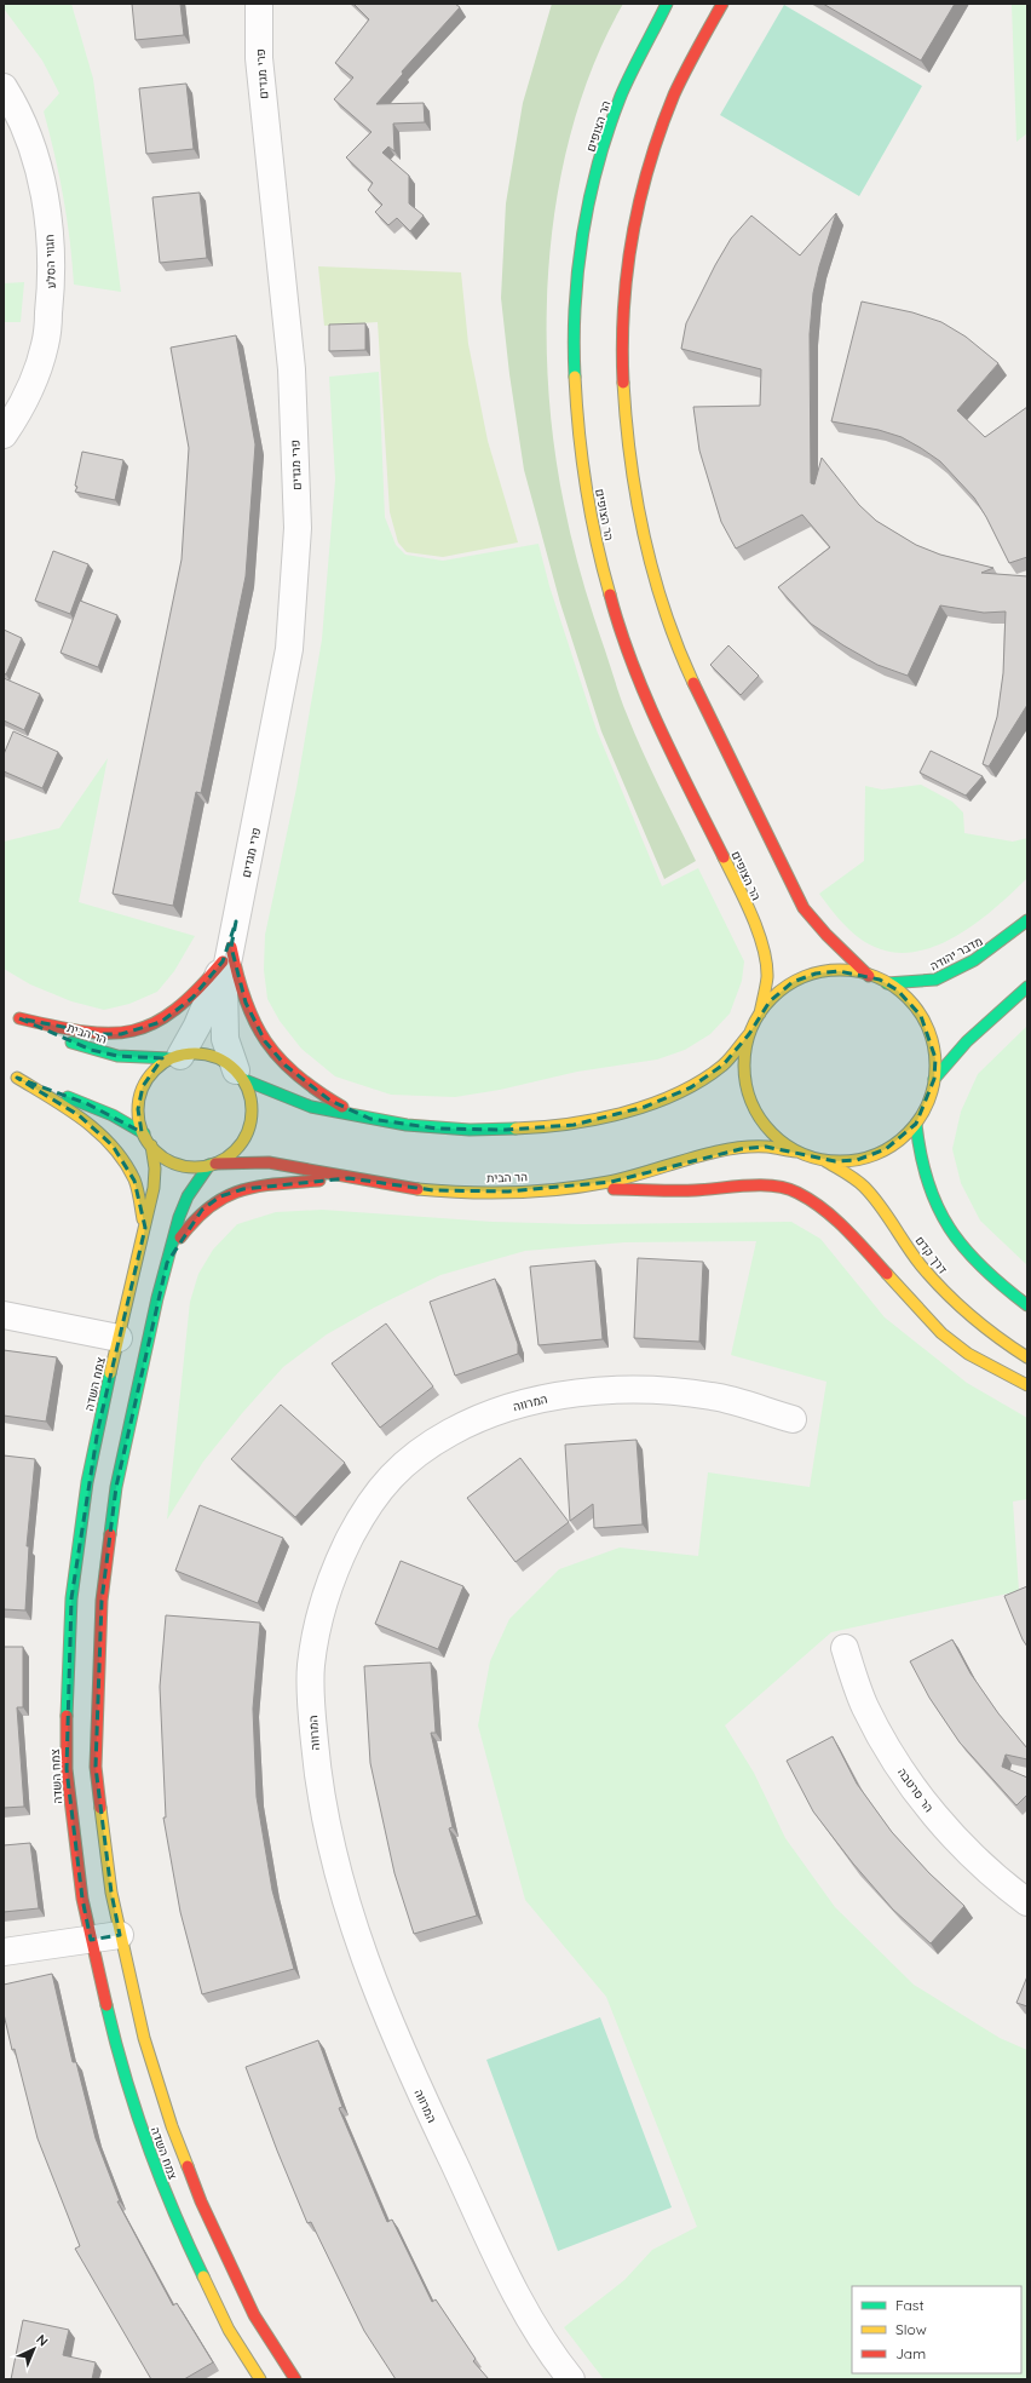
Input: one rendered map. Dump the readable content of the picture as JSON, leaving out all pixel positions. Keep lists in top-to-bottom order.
{
  "streets": {
    "main road": [
      "הר הצופים",
      "מדבר יהודה",
      "הר הבית",
      "דרך קדם",
      "צמח השדה"
    ],
    "street": [
      "פרי מגדים",
      "חגווי הסלע",
      "המרווה",
      "הר סרטבה"
    ]
  },
  "crossings": [
    ["פרי מגדים", "הר הבית"],
    ["פרי מגדים", "צמח השדה"],
    ["הר הבית", "צמח השדה"]
  ],
  "legend": ["Fast", "Slow", "Jam"],
  "north": "top right"
}
